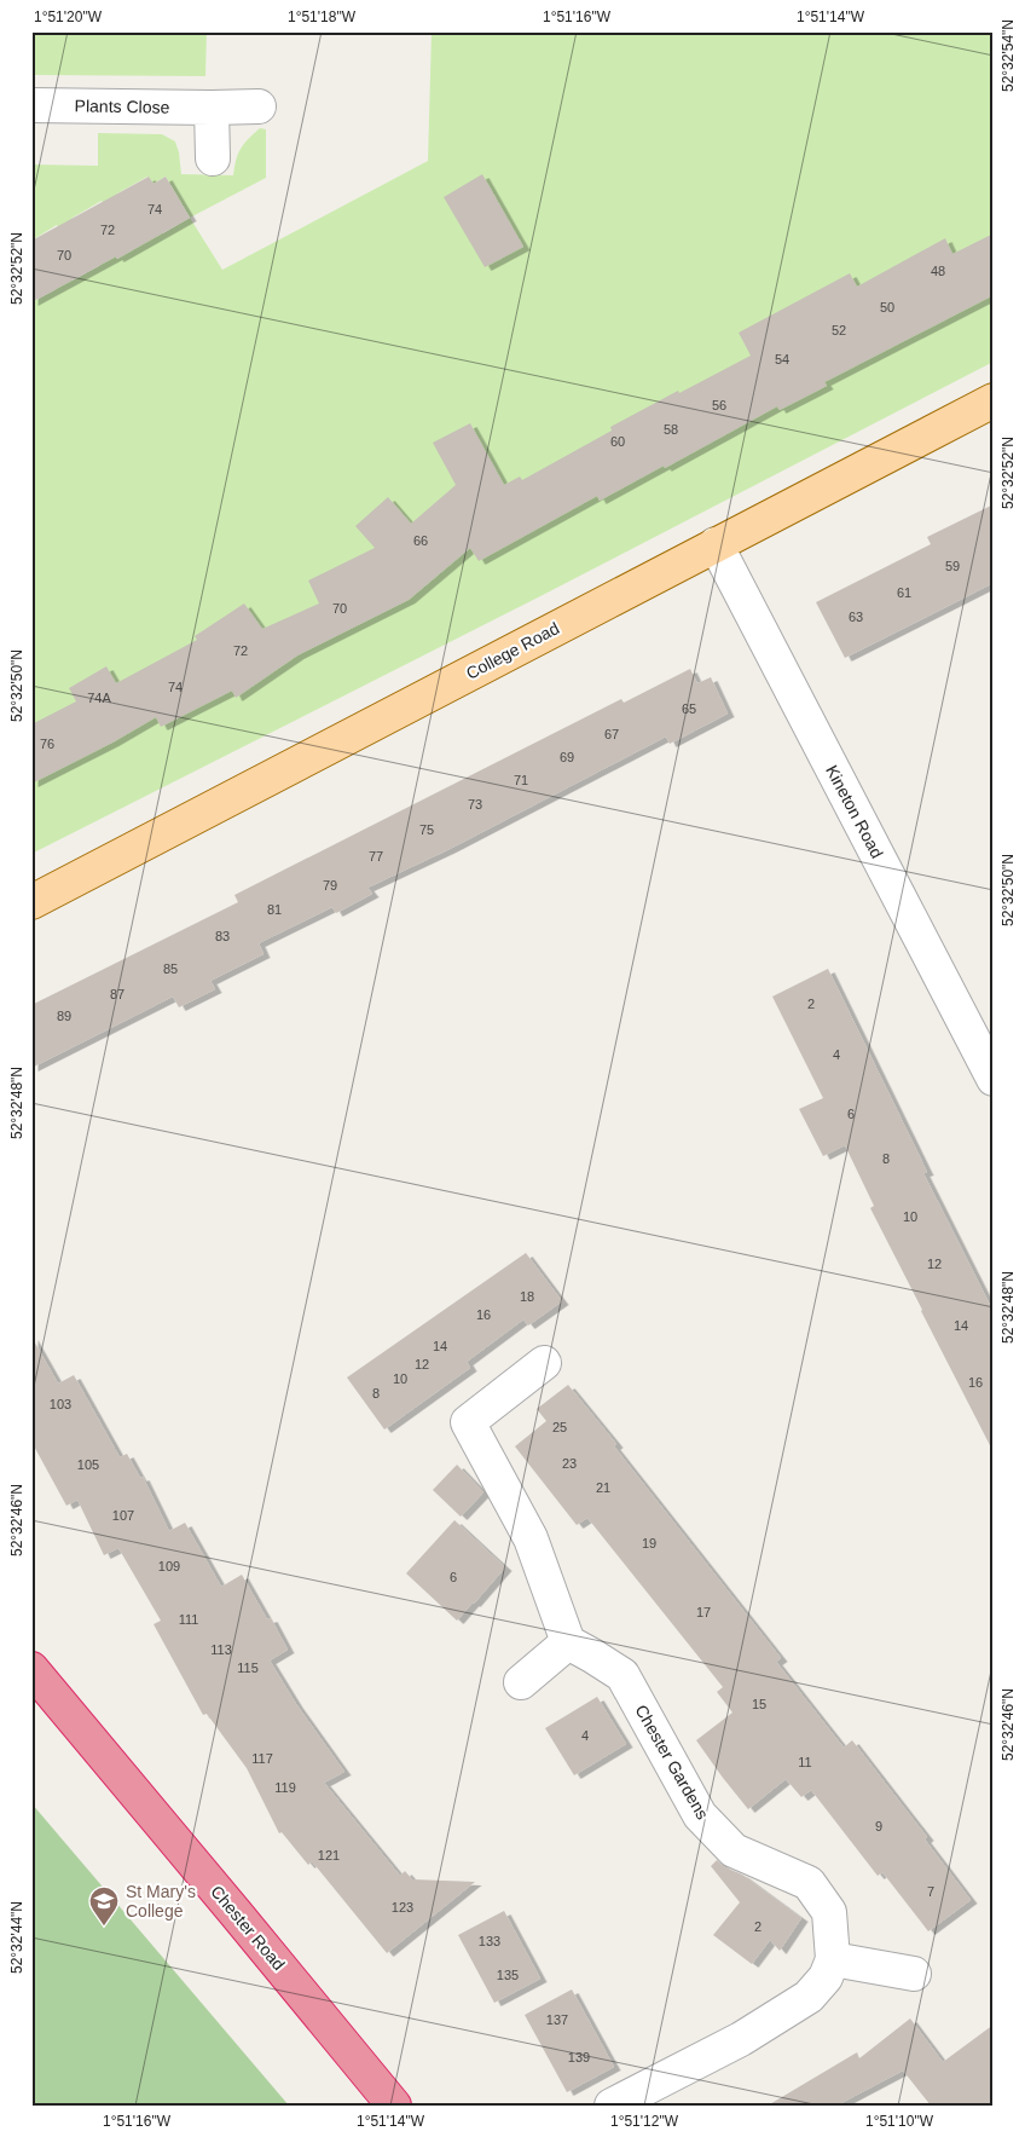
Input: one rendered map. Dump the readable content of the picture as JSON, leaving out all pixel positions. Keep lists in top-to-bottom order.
{
  "streets": {
    "highway": ["Chester Road"],
    "main road": ["College Road"],
    "street": ["Plants Close", "Kineton Road", "Chester Gardens"]
  },
  "crossings": [
    ["College Road", "Kineton Road"]
  ],
  "places": {
    "school or university": ["St Mary's College"]
  },
  "house_numbers": [
    "74",
    "72",
    "70",
    "48",
    "50",
    "52",
    "54",
    "56",
    "58",
    "60",
    "66",
    "59",
    "61",
    "70",
    "63",
    "72",
    "74",
    "74A",
    "65",
    "67",
    "76",
    "69",
    "71",
    "73",
    "75",
    "77",
    "79",
    "81",
    "83",
    "85",
    "87",
    "2",
    "89",
    "4",
    "6",
    "8",
    "10",
    "12",
    "18",
    "16",
    "14",
    "14",
    "12",
    "10",
    "16",
    "8",
    "103",
    "25",
    "23",
    "105",
    "21",
    "107",
    "19",
    "109",
    "6",
    "17",
    "111",
    "113",
    "115",
    "15",
    "4",
    "117",
    "11",
    "119",
    "9",
    "121",
    "7",
    "123",
    "2",
    "133",
    "135",
    "137",
    "139"
  ],
  "coordinates": [
    "1°51'20\"W",
    "1°51'18\"W",
    "1°51'16\"W",
    "1°51'14\"W",
    "52°32'54\"N",
    "52°32'52\"N",
    "52°32'50\"N",
    "52°32'48\"N",
    "52°32'46\"N",
    "52°32'44\"N",
    "1°51'12\"W",
    "1°51'10\"W"
  ]
}
